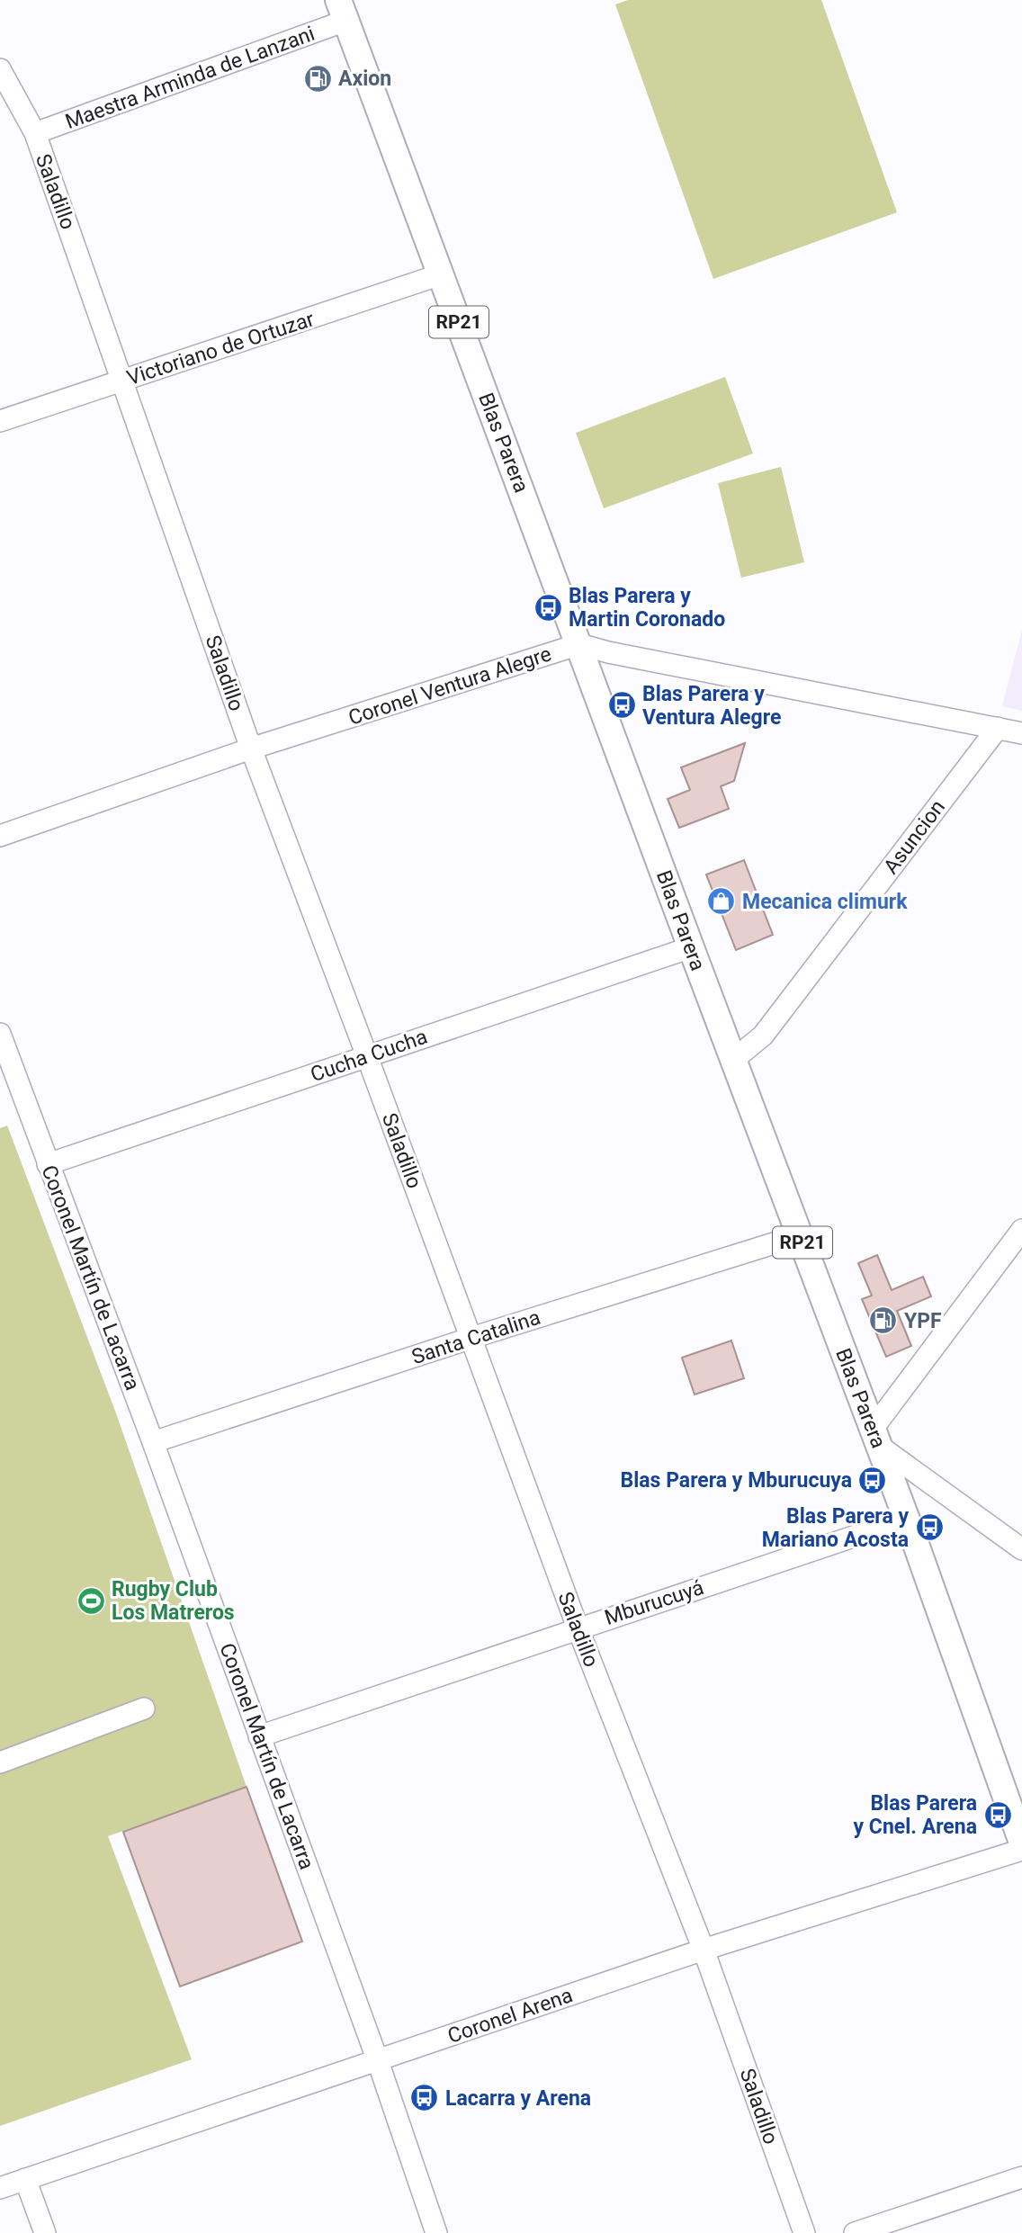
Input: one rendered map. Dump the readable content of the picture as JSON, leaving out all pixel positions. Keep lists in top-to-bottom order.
{
  "streets": {
    "main road": ["RP21", "Blas Parera"],
    "street": [
      "Maestra Arminda de Lanzani",
      "Saladillo",
      "Victoriano de Ortuzar",
      "Coronel Ventura Alegre",
      "Asuncion",
      "Cucha Cucha",
      "Coronel Martín de Lacarra",
      "Santa Catalina",
      "Mburucuyá",
      "Coronel Arena"
    ]
  },
  "crossings": [
    ["Maestra Arminda de Lanzani", "Saladillo"],
    ["Maestra Arminda de Lanzani", "Blas Parera"],
    ["Saladillo", "Victoriano de Ortuzar"],
    ["Saladillo", "Coronel Ventura Alegre"],
    ["Saladillo", "Cucha Cucha"],
    ["Saladillo", "Santa Catalina"],
    ["Saladillo", "Mburucuyá"],
    ["Saladillo", "Coronel Arena"],
    ["Victoriano de Ortuzar", "Blas Parera"],
    ["Blas Parera", "Coronel Ventura Alegre"],
    ["Blas Parera", "Asuncion"],
    ["Blas Parera", "Cucha Cucha"],
    ["Blas Parera", "Santa Catalina"],
    ["Blas Parera", "Mburucuyá"],
    ["Coronel Ventura Alegre", "Asuncion"],
    ["Cucha Cucha", "Coronel Martín de Lacarra"],
    ["Coronel Martín de Lacarra", "Santa Catalina"],
    ["Coronel Martín de Lacarra", "Mburucuyá"],
    ["Coronel Martín de Lacarra", "Coronel Arena"]
  ],
  "places": {
    "fuel station": ["Axion", "YPF"],
    "bus stop": [
      "Blas Parera y Martin Coronado",
      "Blas Parera y Ventura Alegre",
      "Blas Parera y Mburucuya",
      "Blas Parera y Mariano Acosta",
      "Blas Parera y Cnel. Arena",
      "Lacarra y Arena"
    ],
    "shop": ["Mecanica climurk"],
    "sports": ["Rugby Club Los Matreros"]
  }
}
